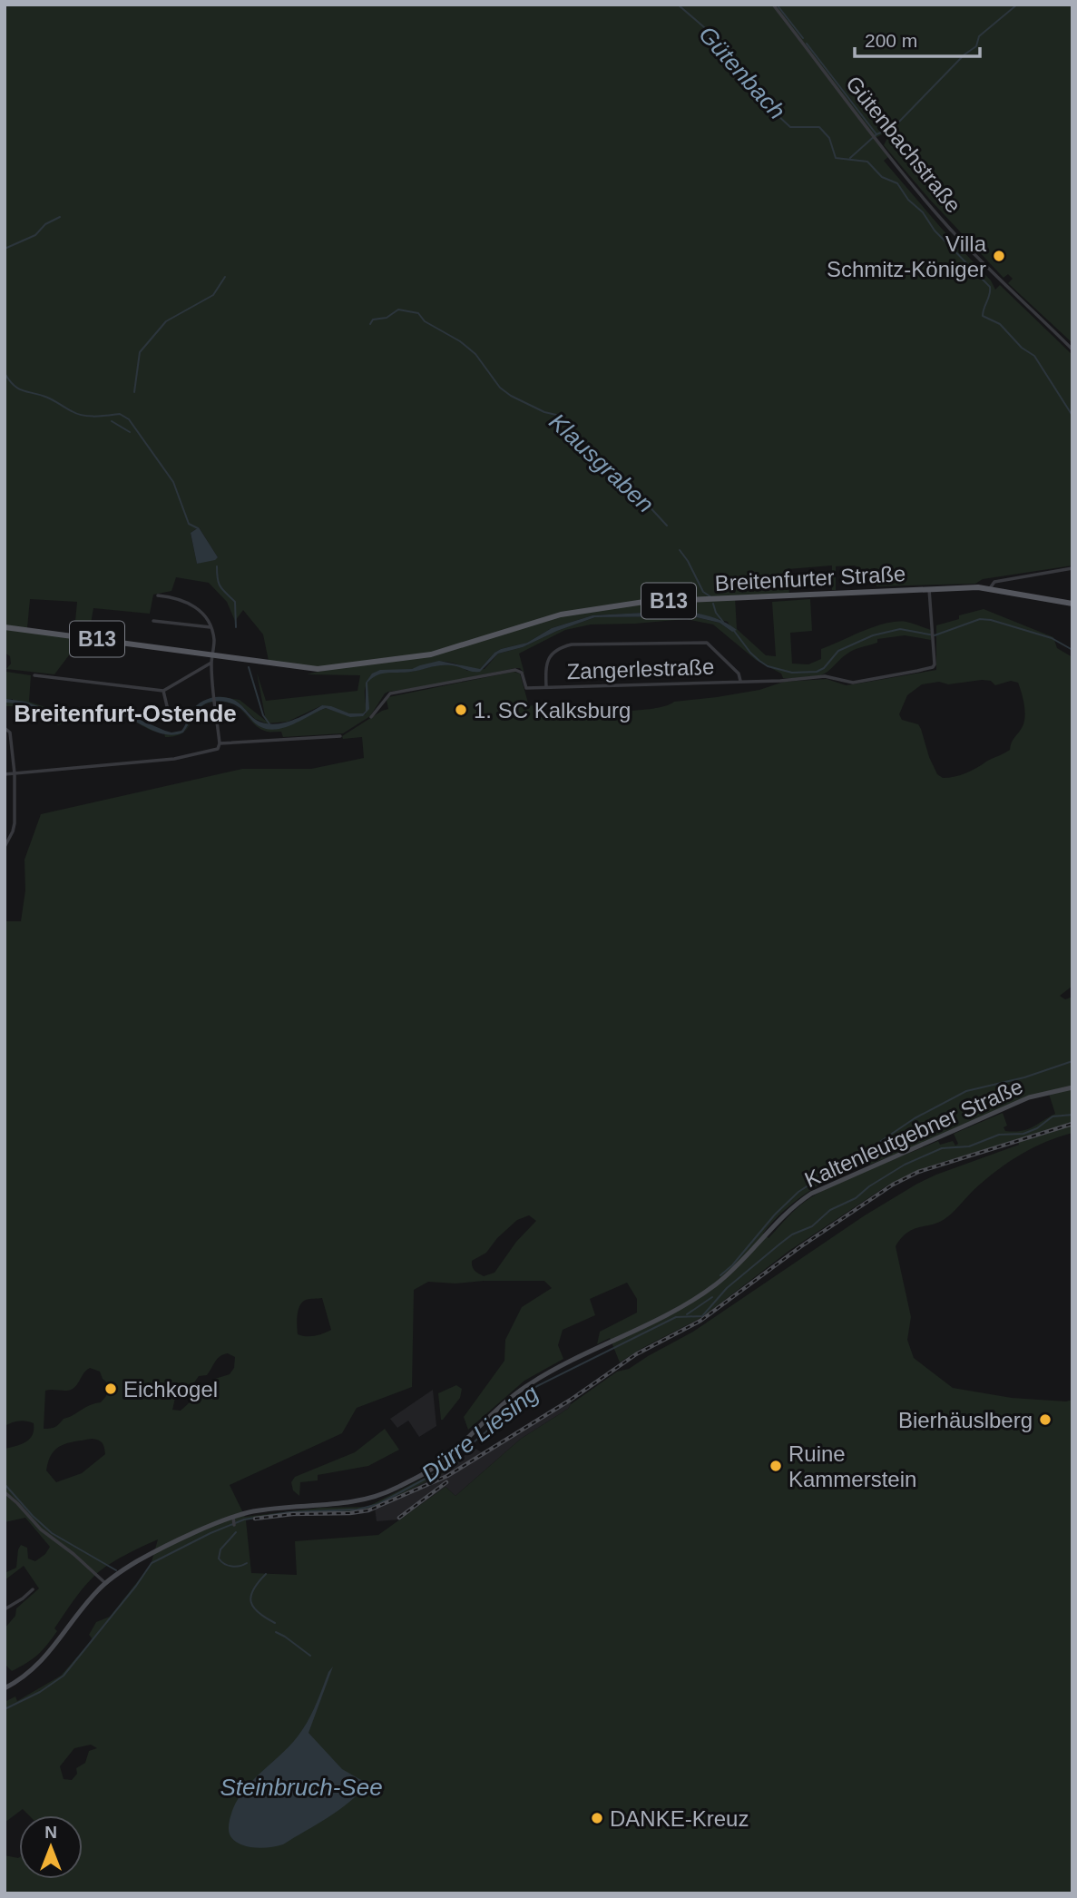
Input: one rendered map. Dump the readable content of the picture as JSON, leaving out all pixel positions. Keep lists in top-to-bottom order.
{
  "streets": {
    "main road": ["Breitenfurter Straße", "B13", "Kaltenleutgebner Straße"],
    "street": ["Gütenbachstraße", "Zangerlestraße"]
  },
  "crossings": [
    ["Breitenfurter Straße", "B13"],
    ["Breitenfurter Straße", "Zangerlestraße"]
  ],
  "districts": ["Breitenfurt-Ostende"],
  "water": [
    "Gütenbach",
    "Klausgraben",
    "Dürre Liesing",
    "Steinbruch-See"
  ],
  "places": [
    "Villa Schmitz-Königer",
    "1. SC Kalksburg",
    "Eichkogel",
    "Bierhäuslberg",
    "Ruine Kammerstein",
    "DANKE-Kreuz"
  ],
  "scale_bar": "200 m",
  "north": "top"
}
